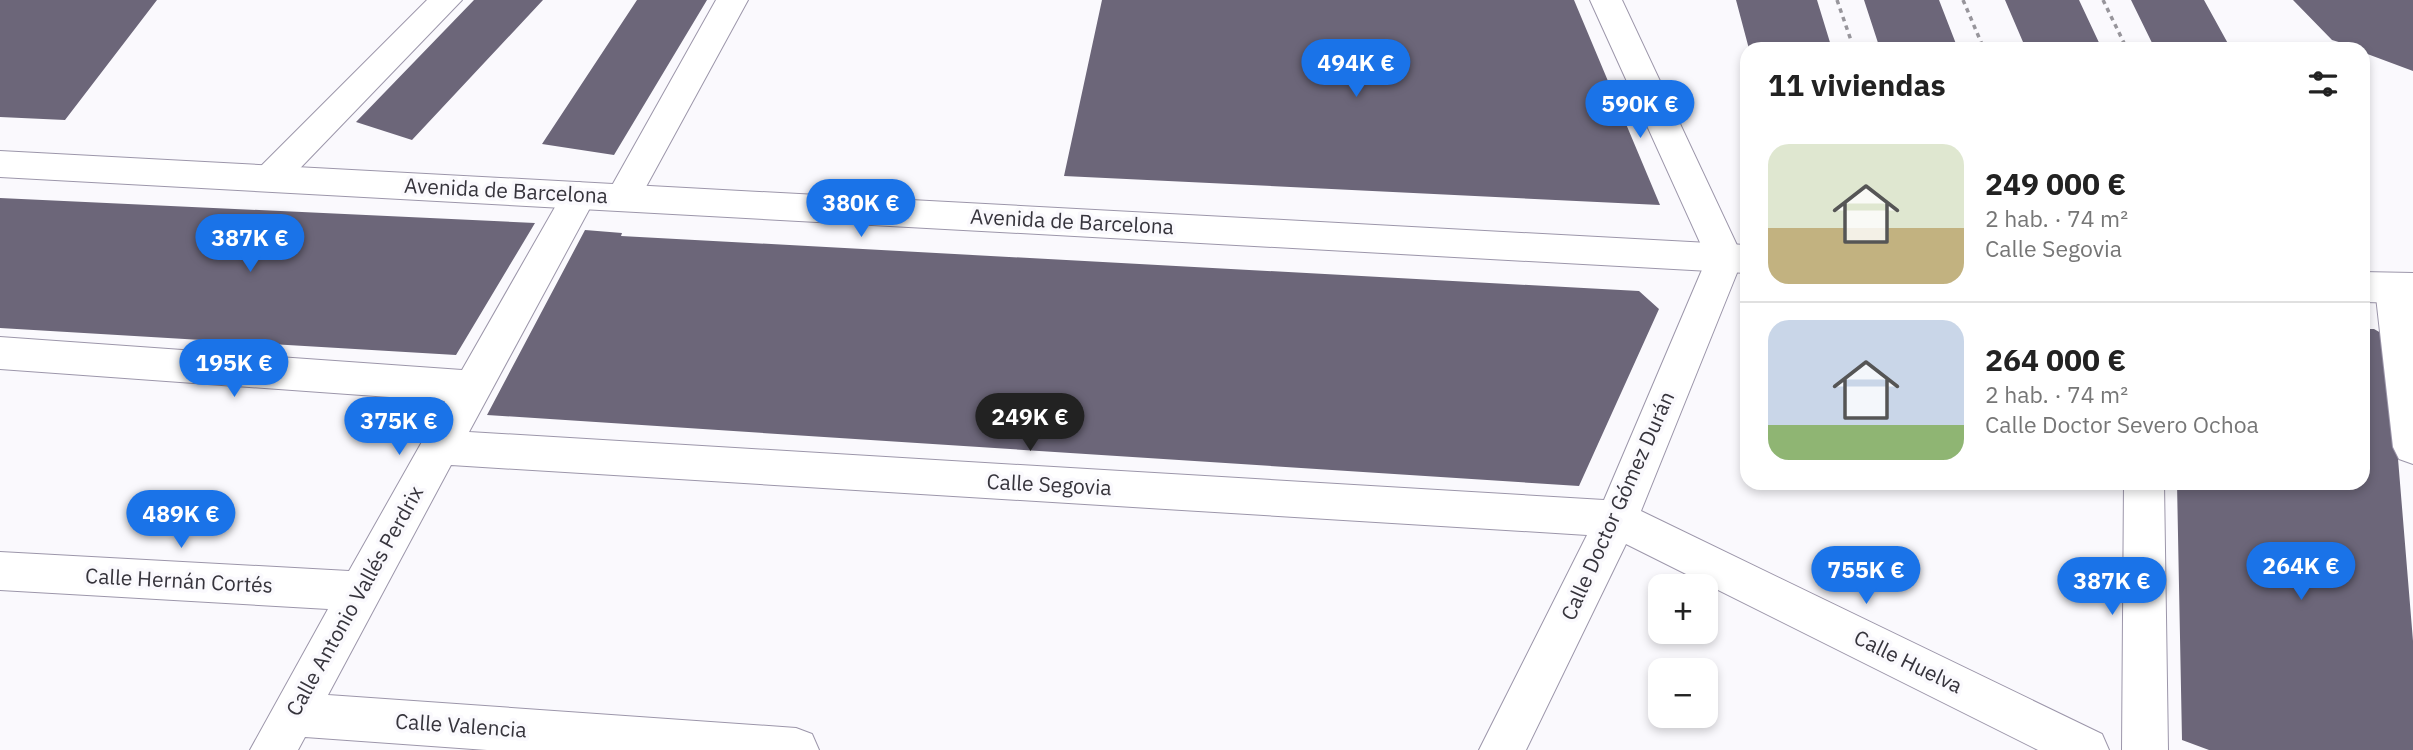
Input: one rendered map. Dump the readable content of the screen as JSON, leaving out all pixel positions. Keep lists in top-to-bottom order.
{
  "streets": {
    "street": [
      "Avenida de Barcelona",
      "Calle Segovia",
      "Calle Doctor Gómez Durán",
      "Calle Hernán Cortés",
      "Calle Antonio Vallés Perdrix",
      "Calle Huelva",
      "Calle Valencia"
    ]
  },
  "crossings": [
    ["Avenida de Barcelona", "Calle Doctor Gómez Durán"],
    ["Avenida de Barcelona", "Calle Antonio Vallés Perdrix"],
    ["Calle Segovia", "Calle Doctor Gómez Durán"],
    ["Calle Segovia", "Calle Antonio Vallés Perdrix"],
    ["Calle Segovia", "Calle Huelva"],
    ["Calle Doctor Gómez Durán", "Calle Huelva"],
    ["Calle Hernán Cortés", "Calle Antonio Vallés Perdrix"],
    ["Calle Antonio Vallés Perdrix", "Calle Valencia"]
  ],
  "page": {
    "price": [
      "494K €",
      "590K €",
      "380K €",
      "387K €",
      "195K €",
      "249K €",
      "375K €",
      "489K €",
      "264K €",
      "755K €",
      "387K €"
    ],
    "heading": "11 viviendas",
    "list": [
      {
        "name": "249 000 €",
        "note": "2 hab. · 74 m² · Calle Segovia"
      },
      {
        "name": "264 000 €",
        "note": "2 hab. · 74 m² · Calle Doctor Severo Ochoa"
      }
    ],
    "map_buttons": ["+", "−"]
  }
}
